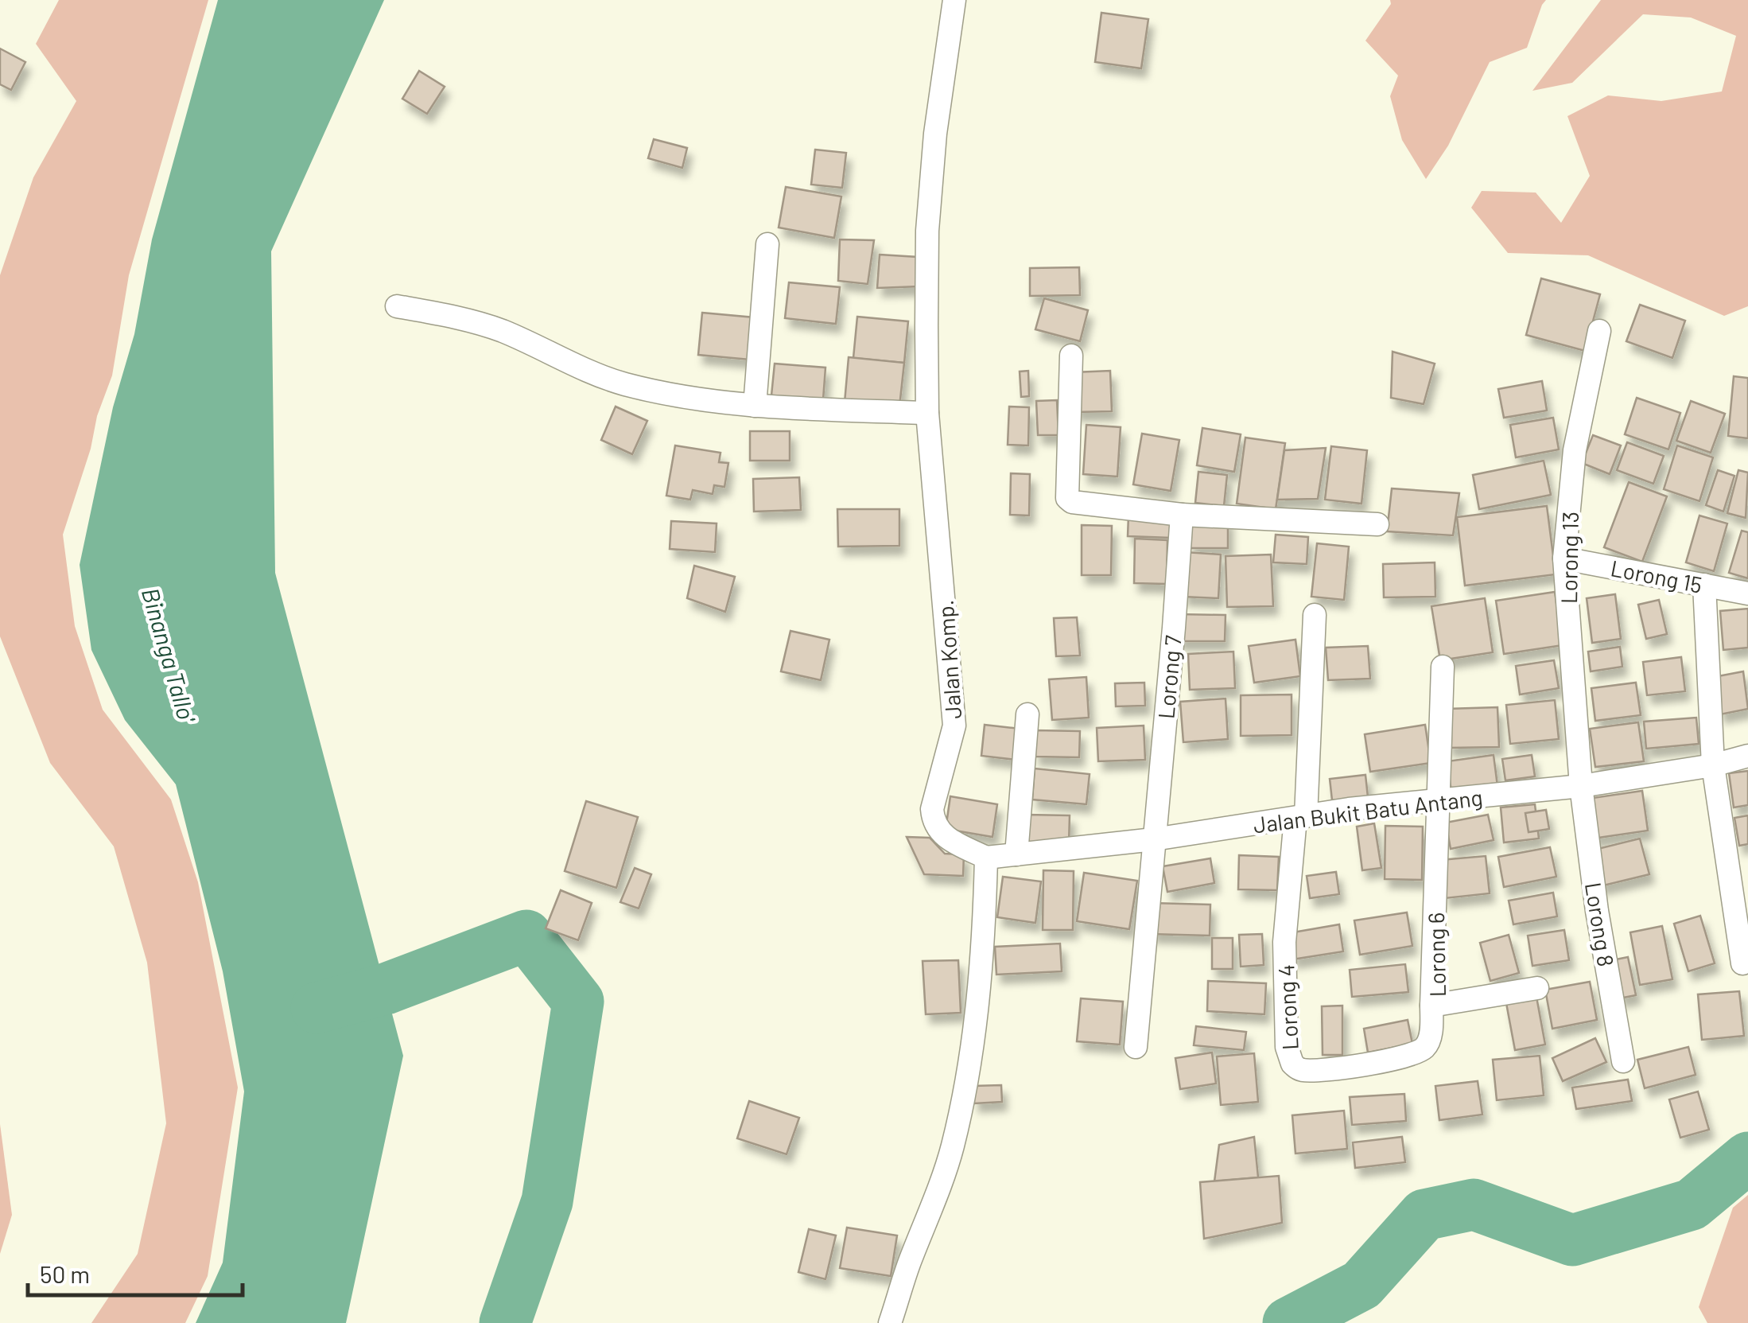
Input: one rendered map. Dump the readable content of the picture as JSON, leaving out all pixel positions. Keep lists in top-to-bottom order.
{
  "streets": {
    "street": [
      "Lorong 13",
      "Lorong 15",
      "Jalan Komp.",
      "Lorong 7",
      "Jalan Bukit Batu Antang",
      "Lorong 8",
      "Lorong 6",
      "Lorong 4"
    ]
  },
  "crossings": [
    ["Lorong 13", "Lorong 15"],
    ["Lorong 13", "Jalan Bukit Batu Antang"],
    ["Lorong 13", "Lorong 8"],
    ["Jalan Komp.", "Jalan Bukit Batu Antang"],
    ["Lorong 7", "Jalan Bukit Batu Antang"],
    ["Jalan Bukit Batu Antang", "Lorong 8"],
    ["Jalan Bukit Batu Antang", "Lorong 6"],
    ["Jalan Bukit Batu Antang", "Lorong 4"],
    ["Lorong 6", "Lorong 4"]
  ],
  "water": ["Binanga Tallo'"],
  "scale_bar": "50 m"
}
